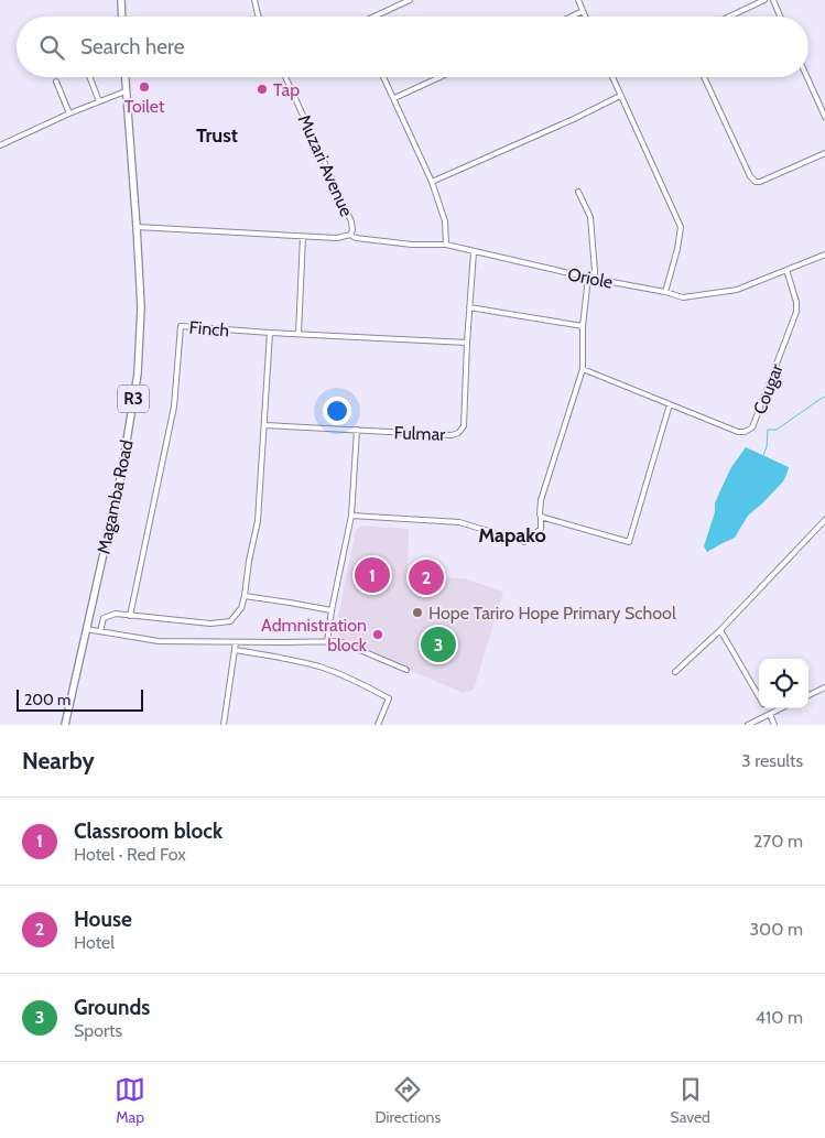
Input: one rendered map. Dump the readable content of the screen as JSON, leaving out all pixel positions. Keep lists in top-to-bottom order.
{
  "streets": {
    "highway": ["R3", "Magamba Road"],
    "street": [
      "Muzari Avenue",
      "Oriole",
      "Finch",
      "Cougar",
      "Fulmar"
    ]
  },
  "crossings": [
    ["Muzari Avenue", "Oriole"],
    ["Oriole", "Cougar"],
    ["Oriole", "Fulmar"],
    ["Finch", "Fulmar"]
  ],
  "districts": ["Trust", "Mapako"],
  "places": [
    "Toilet",
    "Tap",
    "Hope Tariro Hope Primary School",
    "Admnistration block"
  ],
  "scale_bar": "200 m",
  "page": {
    "search": "Search here",
    "pins": ["1", "2", "3"],
    "scale": "200 m",
    "heading": ["Nearby", "3 results"],
    "list": [
      {
        "mark": "1",
        "name": "Classroom block",
        "note": "Hotel · Red Fox",
        "value": "270 m"
      },
      {
        "mark": "2",
        "name": "House",
        "note": "Hotel",
        "value": "300 m"
      },
      {
        "mark": "3",
        "name": "Grounds",
        "note": "Sports",
        "value": "410 m"
      }
    ],
    "nav": ["Map", "Directions", "Saved"]
  }
}
